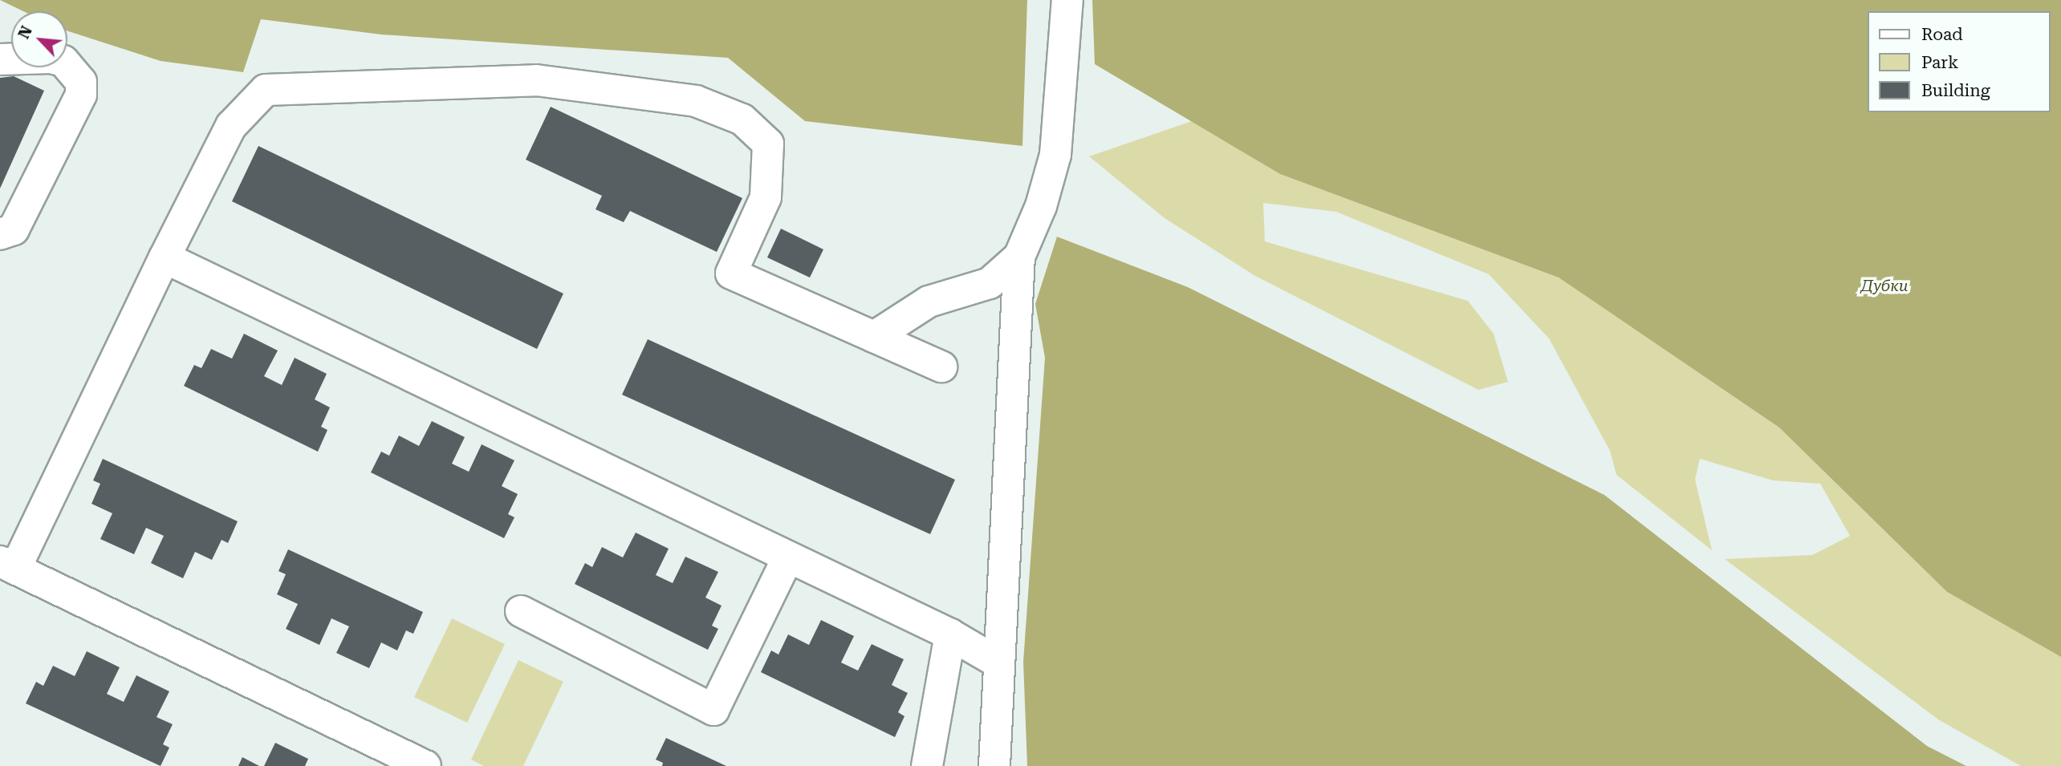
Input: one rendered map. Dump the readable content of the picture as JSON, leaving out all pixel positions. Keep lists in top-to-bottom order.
{
  "parks": ["Дубки"],
  "legend": ["Road", "Park", "Building"],
  "north": "top left"
}
